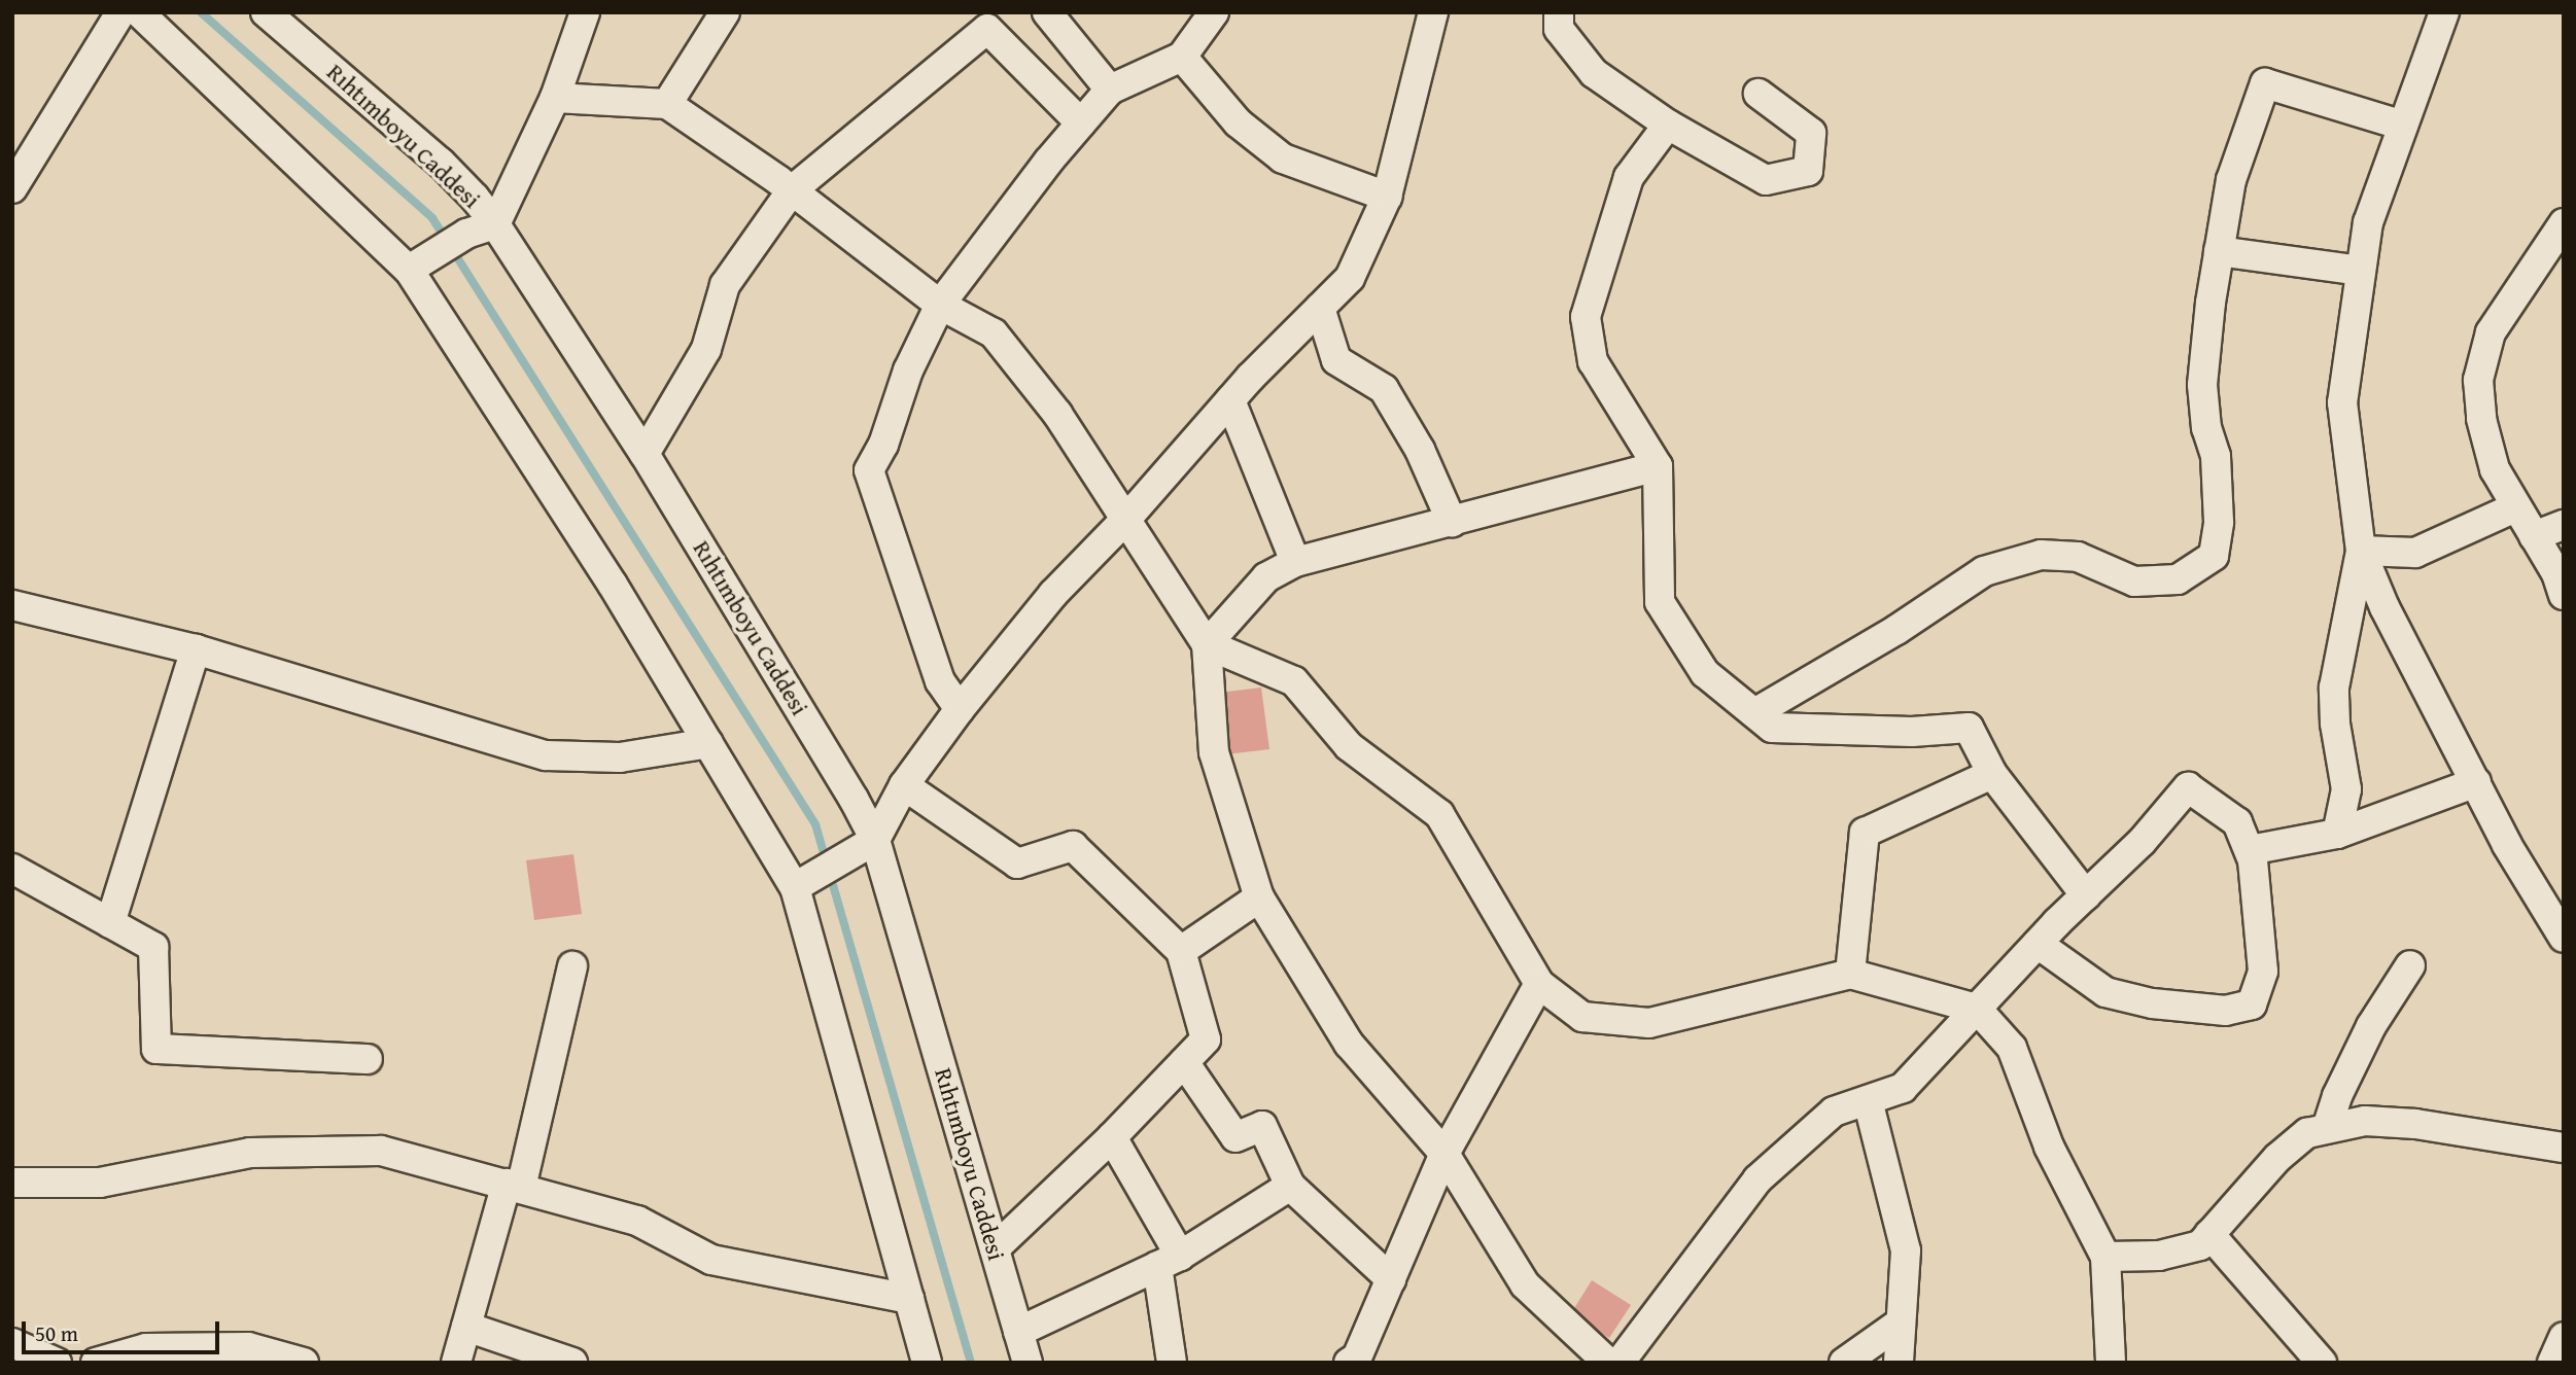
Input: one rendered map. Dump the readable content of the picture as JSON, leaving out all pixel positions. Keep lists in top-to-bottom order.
{
  "streets": {
    "street": ["Rıhtımboyu Caddesi"]
  },
  "scale_bar": "50 m"
}
